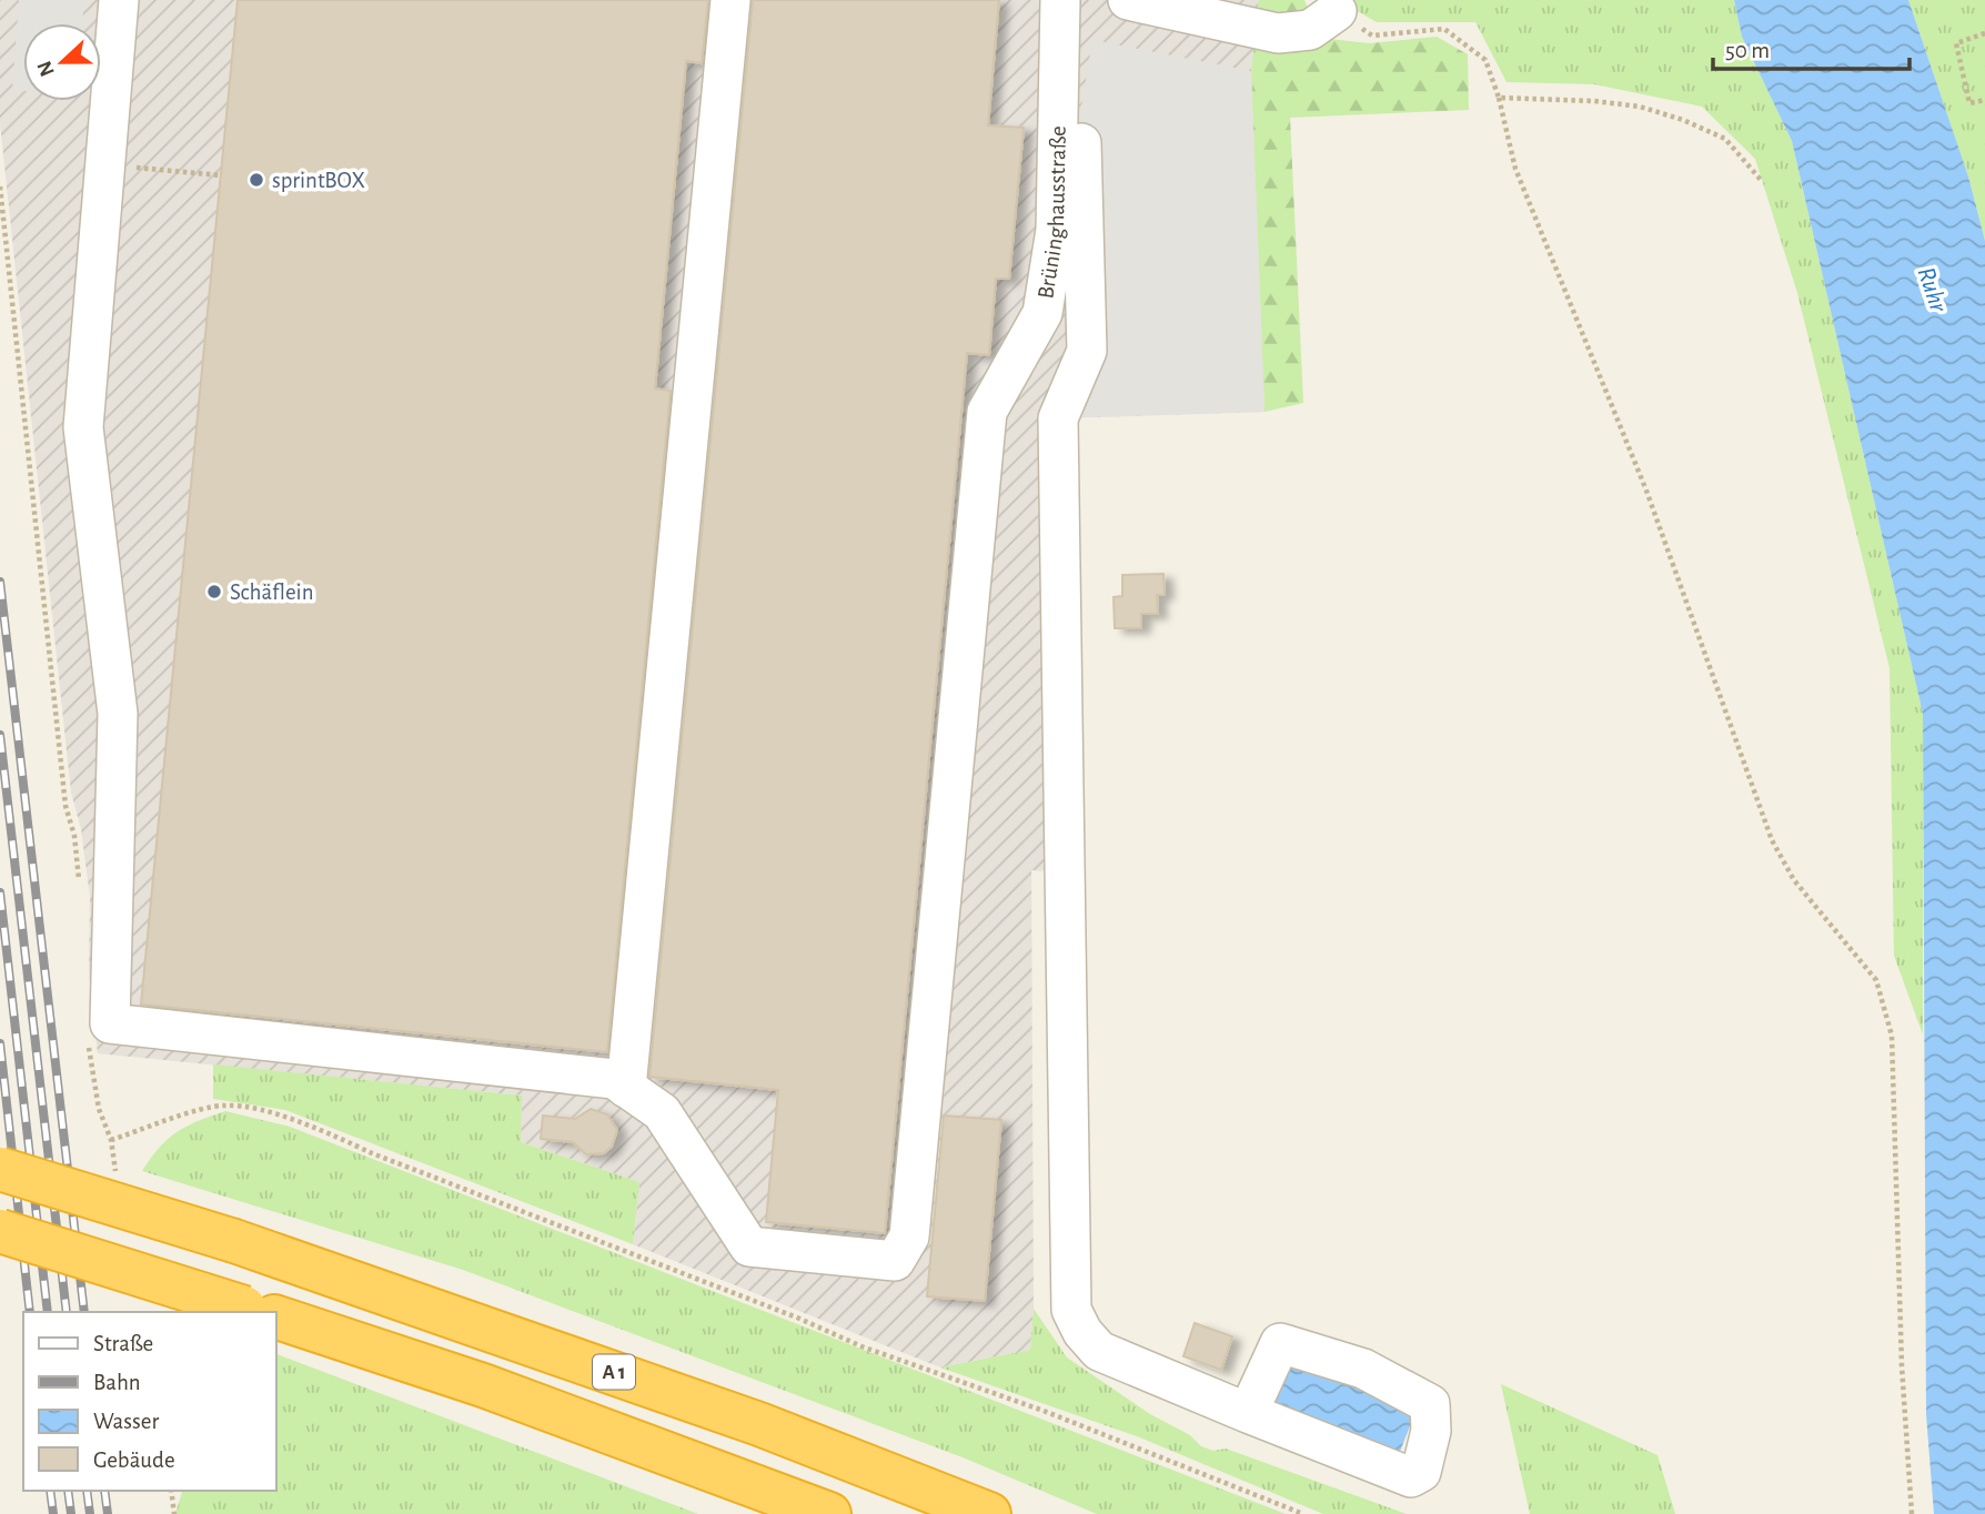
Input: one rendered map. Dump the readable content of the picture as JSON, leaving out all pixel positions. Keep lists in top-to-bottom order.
{
  "streets": {
    "highway": ["A 1"],
    "street": ["Brüninghausstraße"]
  },
  "water": ["Ruhr"],
  "places": ["sprintBOX", "Schäflein"],
  "legend": [
    "Straße",
    "Bahn",
    "Wasser",
    "Gebäude"
  ],
  "scale_bar": "50 m",
  "north": "left"
}
